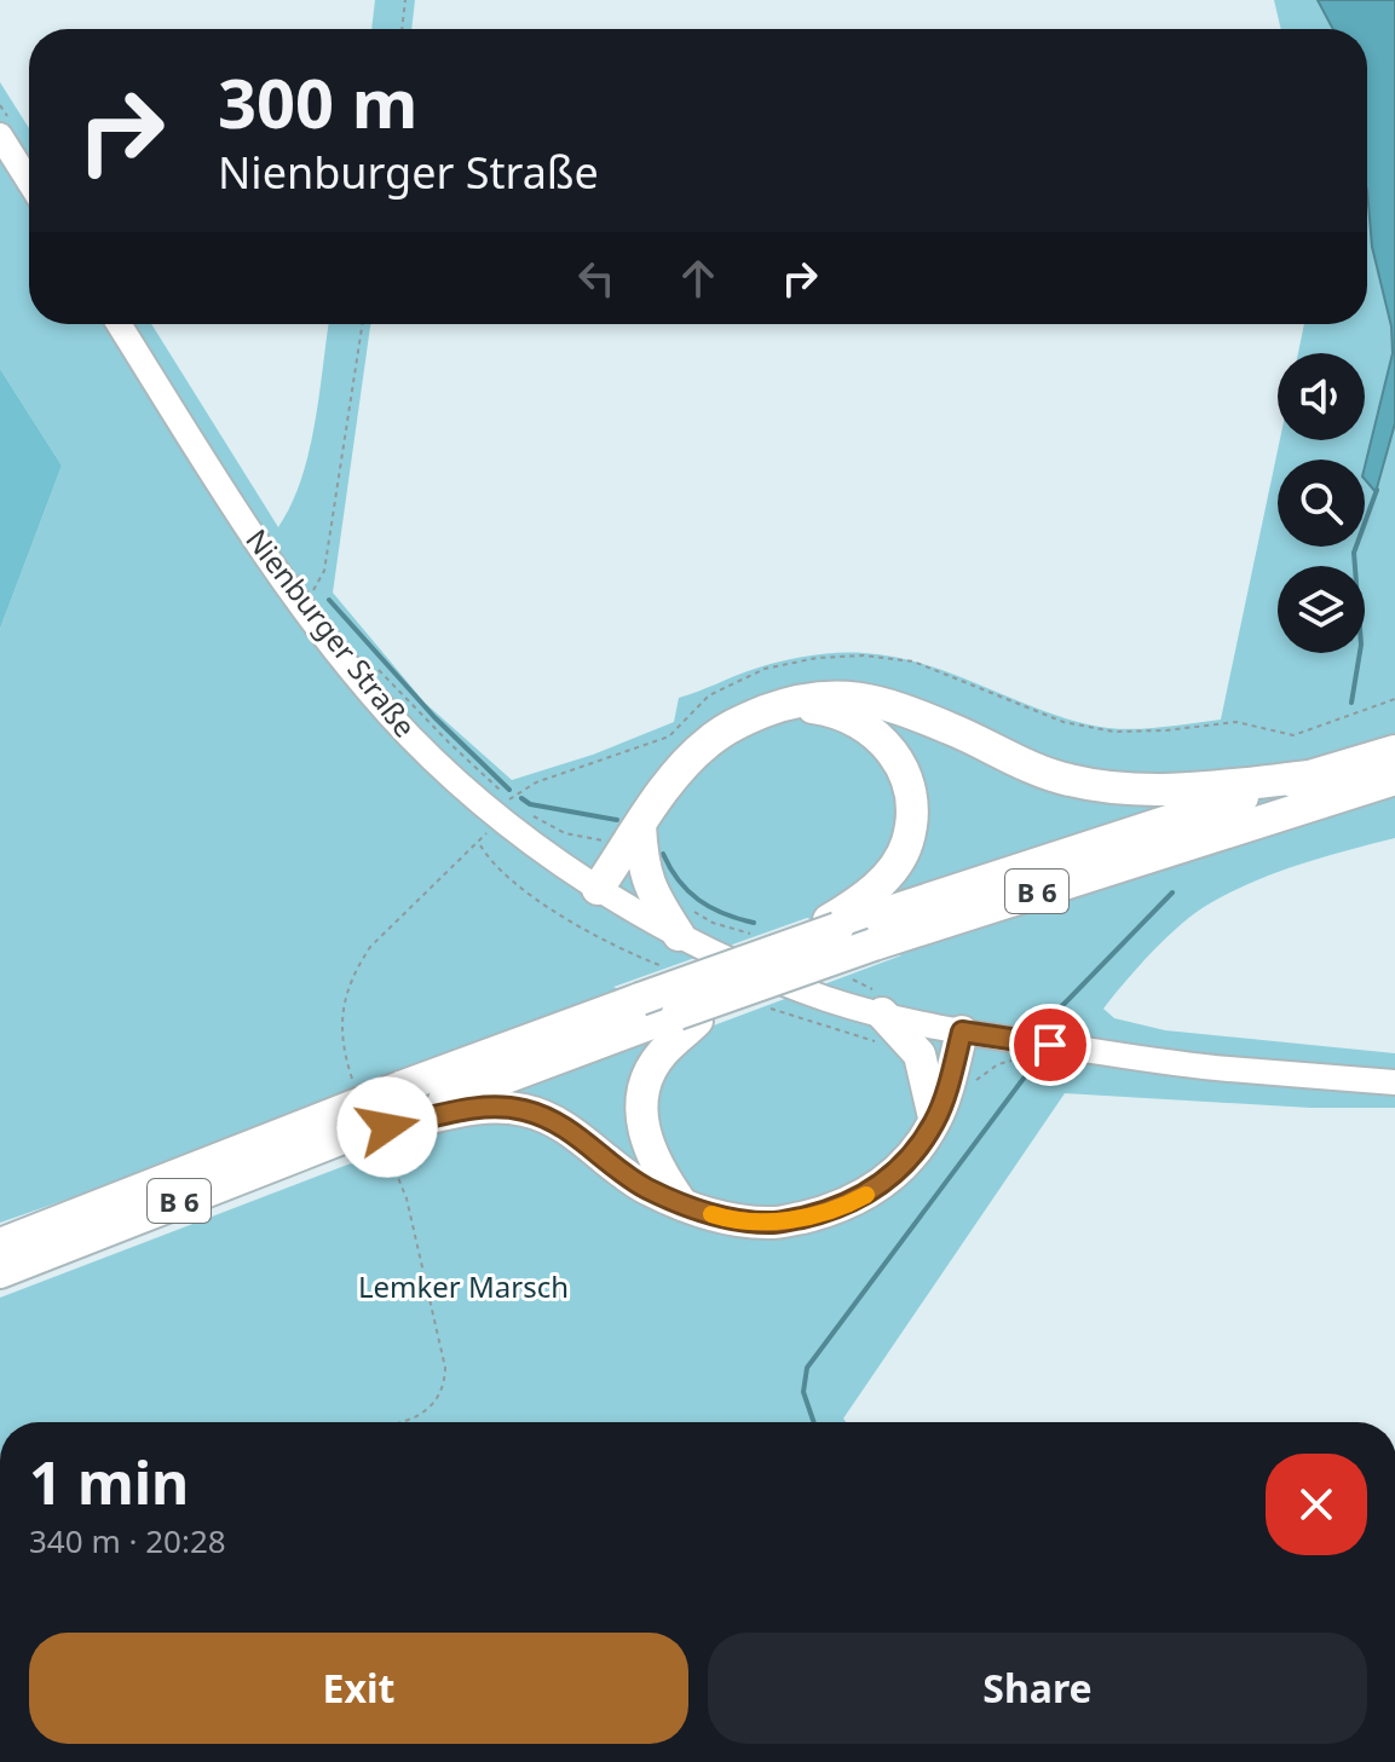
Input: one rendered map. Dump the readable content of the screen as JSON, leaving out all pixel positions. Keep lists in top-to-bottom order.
{
  "streets": {
    "highway": ["B 6"],
    "street": ["Nienburger Straße"]
  },
  "crossings": [
    ["Nienburger Straße", "B 6"]
  ],
  "parks": ["Lemker Marsch"],
  "page": {
    "turn": ["300 m", "Nienburger Straße"],
    "heading": ["1 min", "340 m · 20:28"],
    "buttons": ["Exit", "Share"]
  }
}
